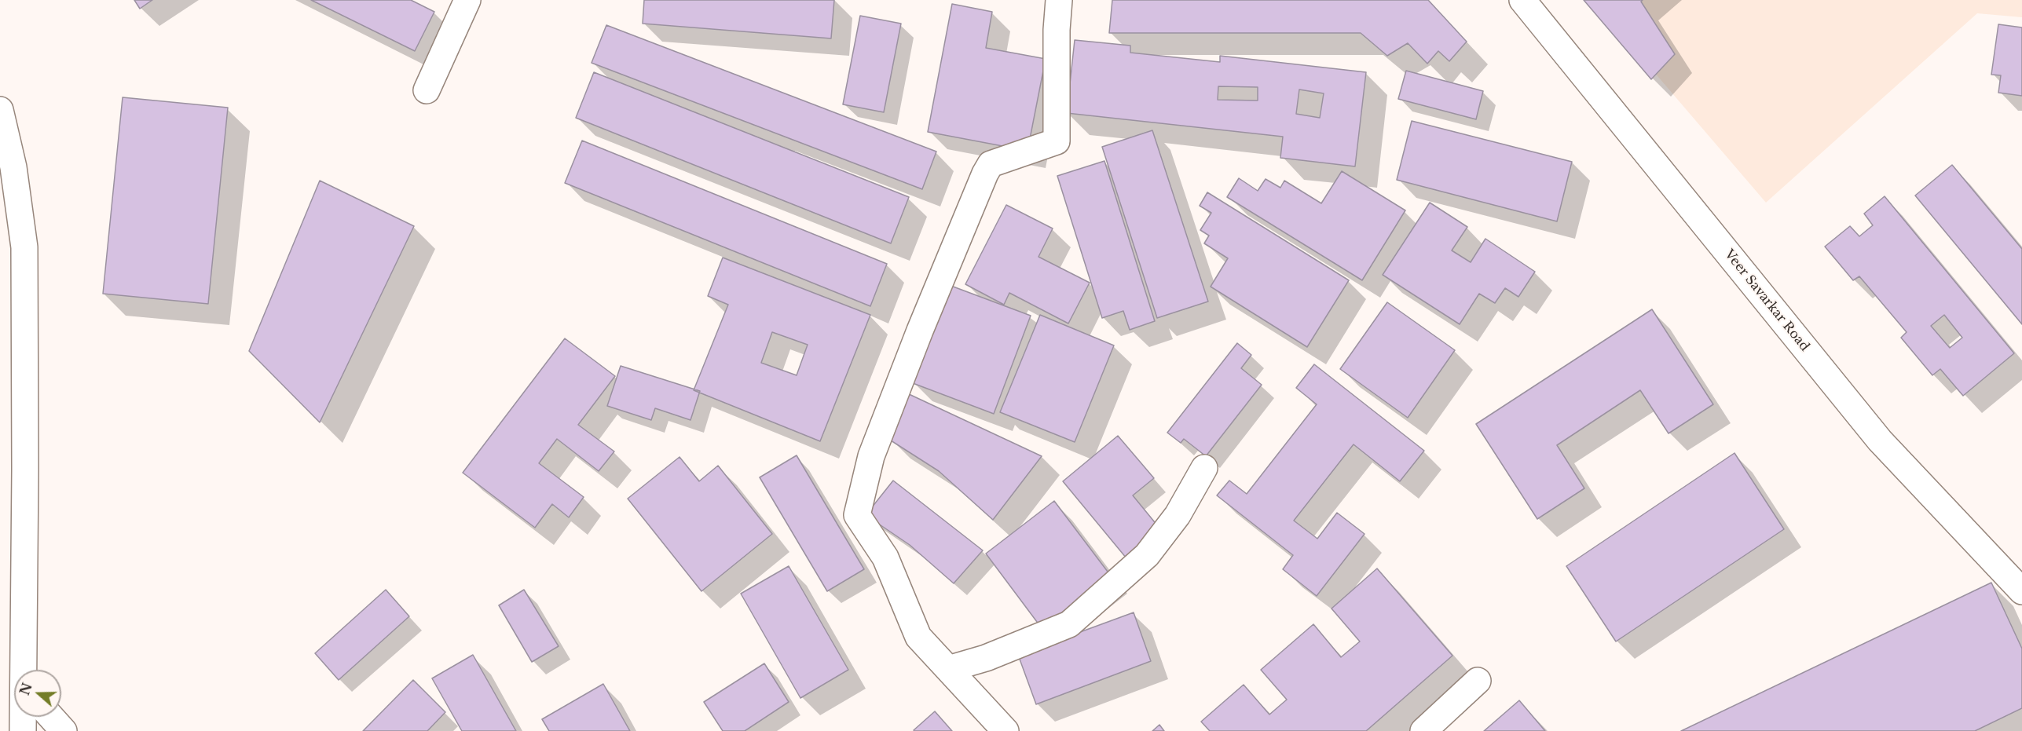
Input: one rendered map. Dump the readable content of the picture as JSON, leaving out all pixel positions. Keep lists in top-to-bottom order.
{
  "streets": {
    "street": ["Veer Savarkar Road"]
  },
  "north": "left"
}
